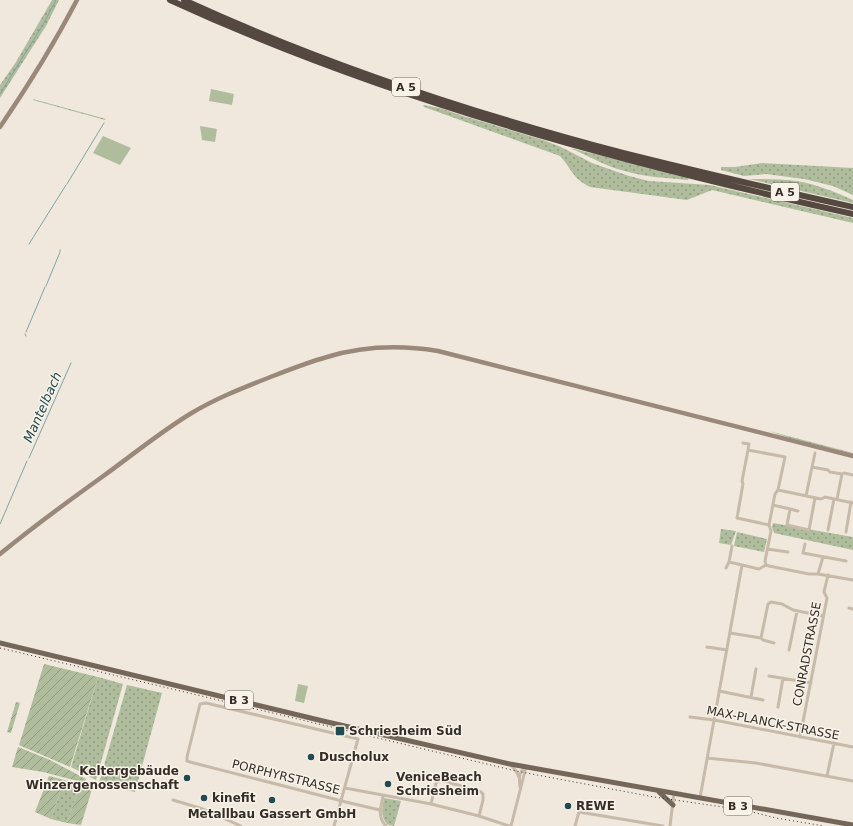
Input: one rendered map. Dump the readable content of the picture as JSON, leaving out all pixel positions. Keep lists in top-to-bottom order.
{
  "streets": {
    "highway": ["A 5"],
    "main road": ["B 3"],
    "street": ["CONRADSTRASSE", "MAX-PLANCK-STRASSE", "PORPHYRSTRASSE"]
  },
  "crossings": [
    ["CONRADSTRASSE", "MAX-PLANCK-STRASSE"]
  ],
  "water": ["Mantelbach"],
  "places": {
    "transit": ["Schriesheim Süd"],
    "other": [
      "Duscholux",
      "Keltergebäude Winzergenossenschaft",
      "VeniceBeach Schriesheim",
      "kinefit",
      "Metallbau Gassert GmbH",
      "REWE"
    ]
  }
}
